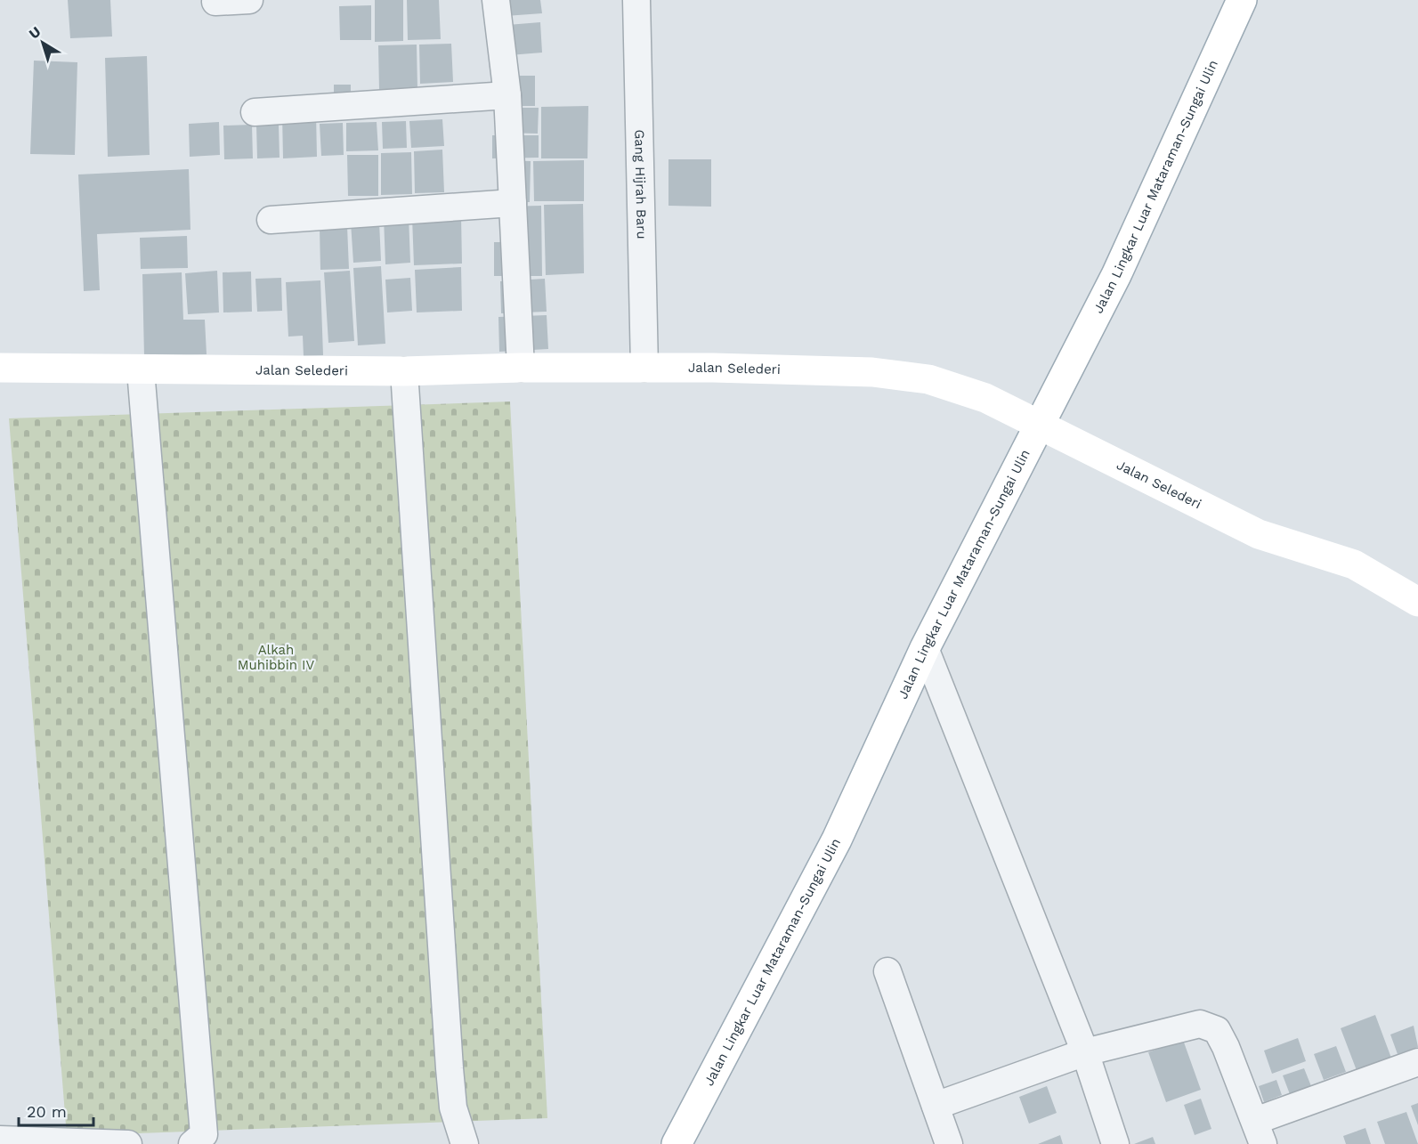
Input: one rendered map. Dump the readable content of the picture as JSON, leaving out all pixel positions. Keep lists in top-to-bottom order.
{
  "streets": {
    "street": ["Gang Hijrah Baru", "Jalan Lingkar Luar Mataraman-Sungai Ulin", "Jalan Selederi"]
  },
  "crossings": [
    ["Gang Hijrah Baru", "Jalan Selederi"],
    ["Jalan Lingkar Luar Mataraman-Sungai Ulin", "Jalan Selederi"]
  ],
  "parks": ["Alkah Muhibbin IV"],
  "scale_bar": "20 m",
  "north": "top left"
}
